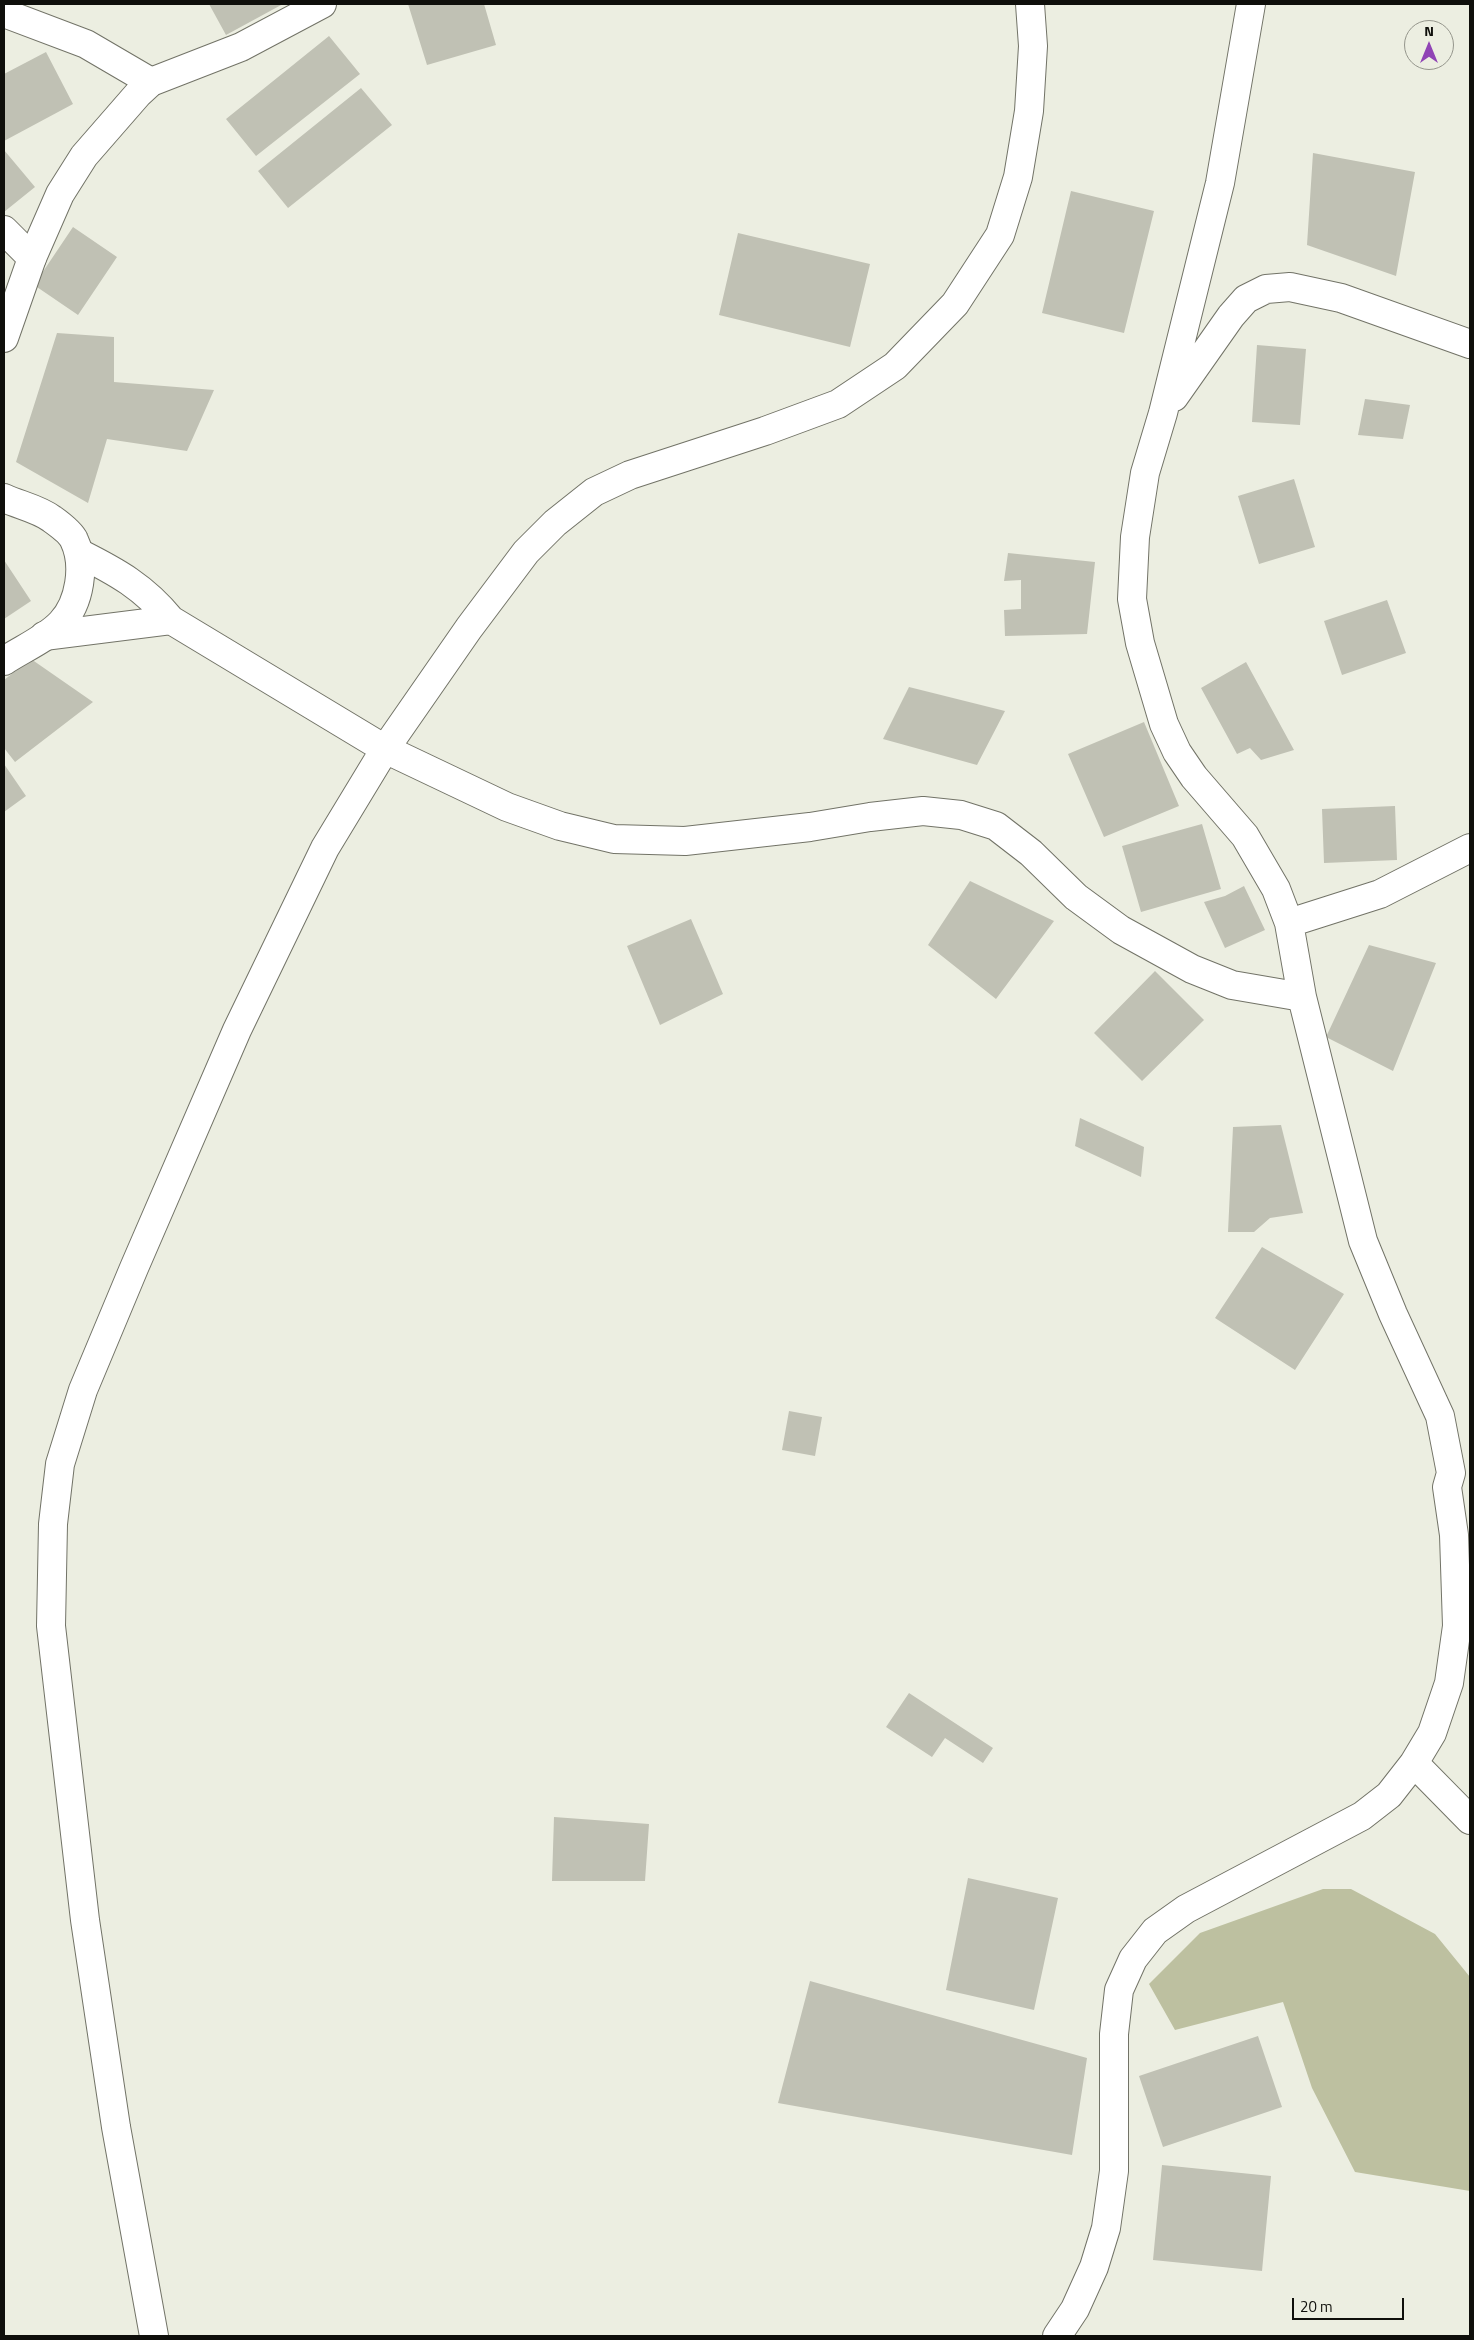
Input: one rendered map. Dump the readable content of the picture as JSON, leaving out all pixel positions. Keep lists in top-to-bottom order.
{
  "scale_bar": "20 m",
  "north": "top"
}
